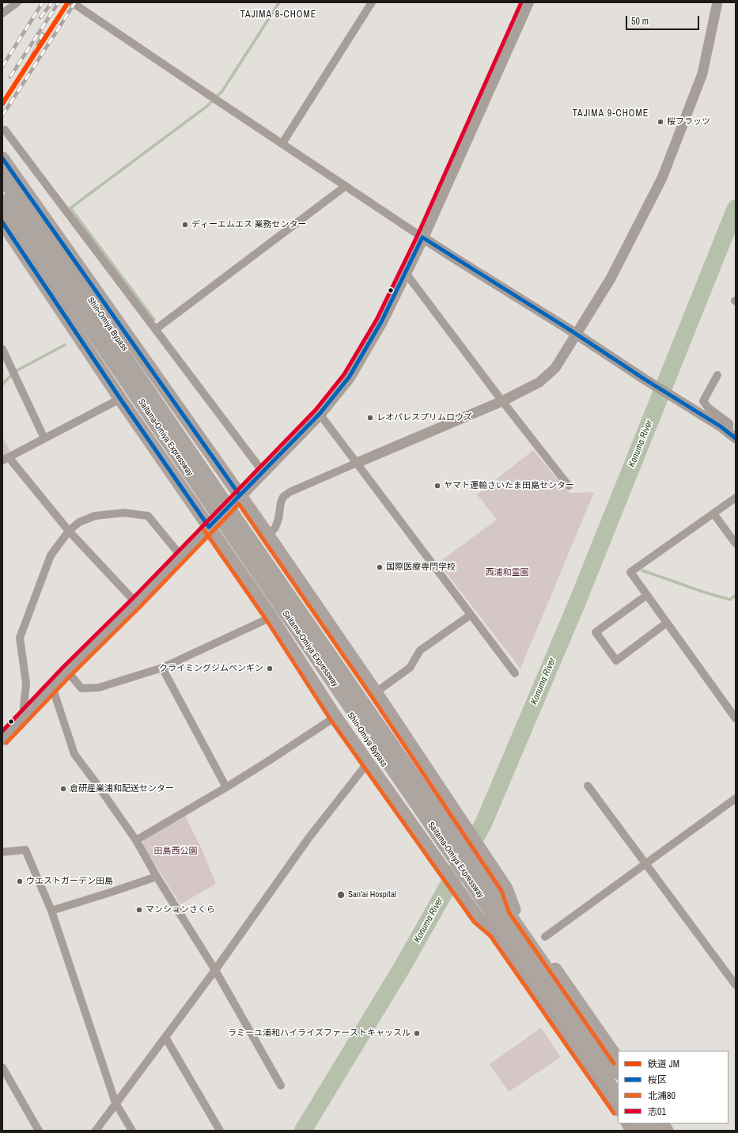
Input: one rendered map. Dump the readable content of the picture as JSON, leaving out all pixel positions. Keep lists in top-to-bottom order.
{
  "streets": {
    "highway": ["Shin-Omiya Bypass", "Saitama-Omiya Expressway"]
  },
  "districts": ["TAJIMA 8-CHOME", "TAJIMA 9-CHOME"],
  "water": ["Konuma River"],
  "parks": ["西浦和霊園", "田島西公園"],
  "places": [
    "桜フラッツ",
    "ディーエムエス 業務センター",
    "レオパレスプリムロウズ",
    "ヤマト運輸さいたま田島センター",
    "国際医療専門学校",
    "クライミングジムペンギン",
    "倉研産業浦和配送センター",
    "ウエストガーデン田島",
    "San'ai Hospital",
    "マンションさくら",
    "ラミーユ浦和ハイライズファーストキャッスル"
  ],
  "lines": [
    "rail line JM",
    "transit line 志01",
    "transit line 桜区",
    "transit line 北浦80"
  ],
  "legend": [
    "鉄道 JM",
    "桜区",
    "北浦80",
    "志01"
  ],
  "scale_bar": "50 m"
}
